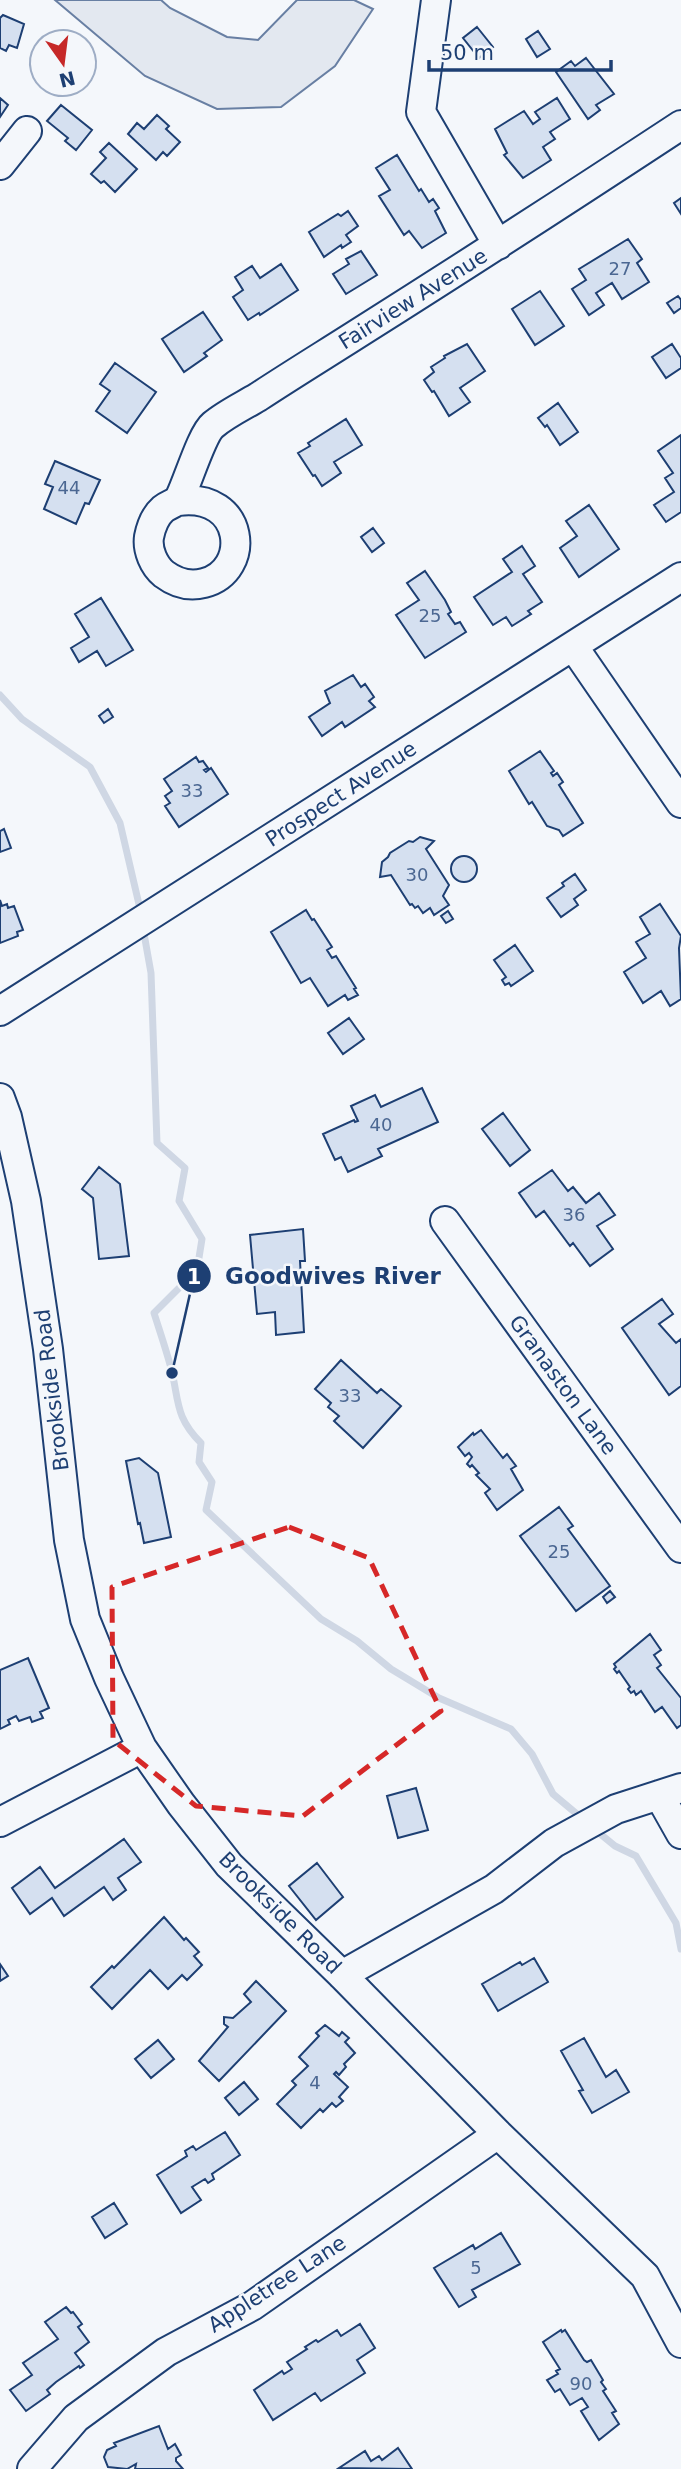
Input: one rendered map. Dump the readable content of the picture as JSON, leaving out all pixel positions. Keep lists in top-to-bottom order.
{
  "streets": {
    "street": [
      "Fairview Avenue",
      "Prospect Avenue",
      "Granaston Lane",
      "Brookside Road",
      "Appletree Lane"
    ]
  },
  "crossings": [
    ["Brookside Road", "Appletree Lane"]
  ],
  "places": ["Goodwives River"],
  "house_numbers": [
    "27",
    "44",
    "25",
    "33",
    "30",
    "40",
    "36",
    "33",
    "25",
    "4",
    "5",
    "90"
  ],
  "scale_bar": "50 m",
  "north": "bottom"
}
